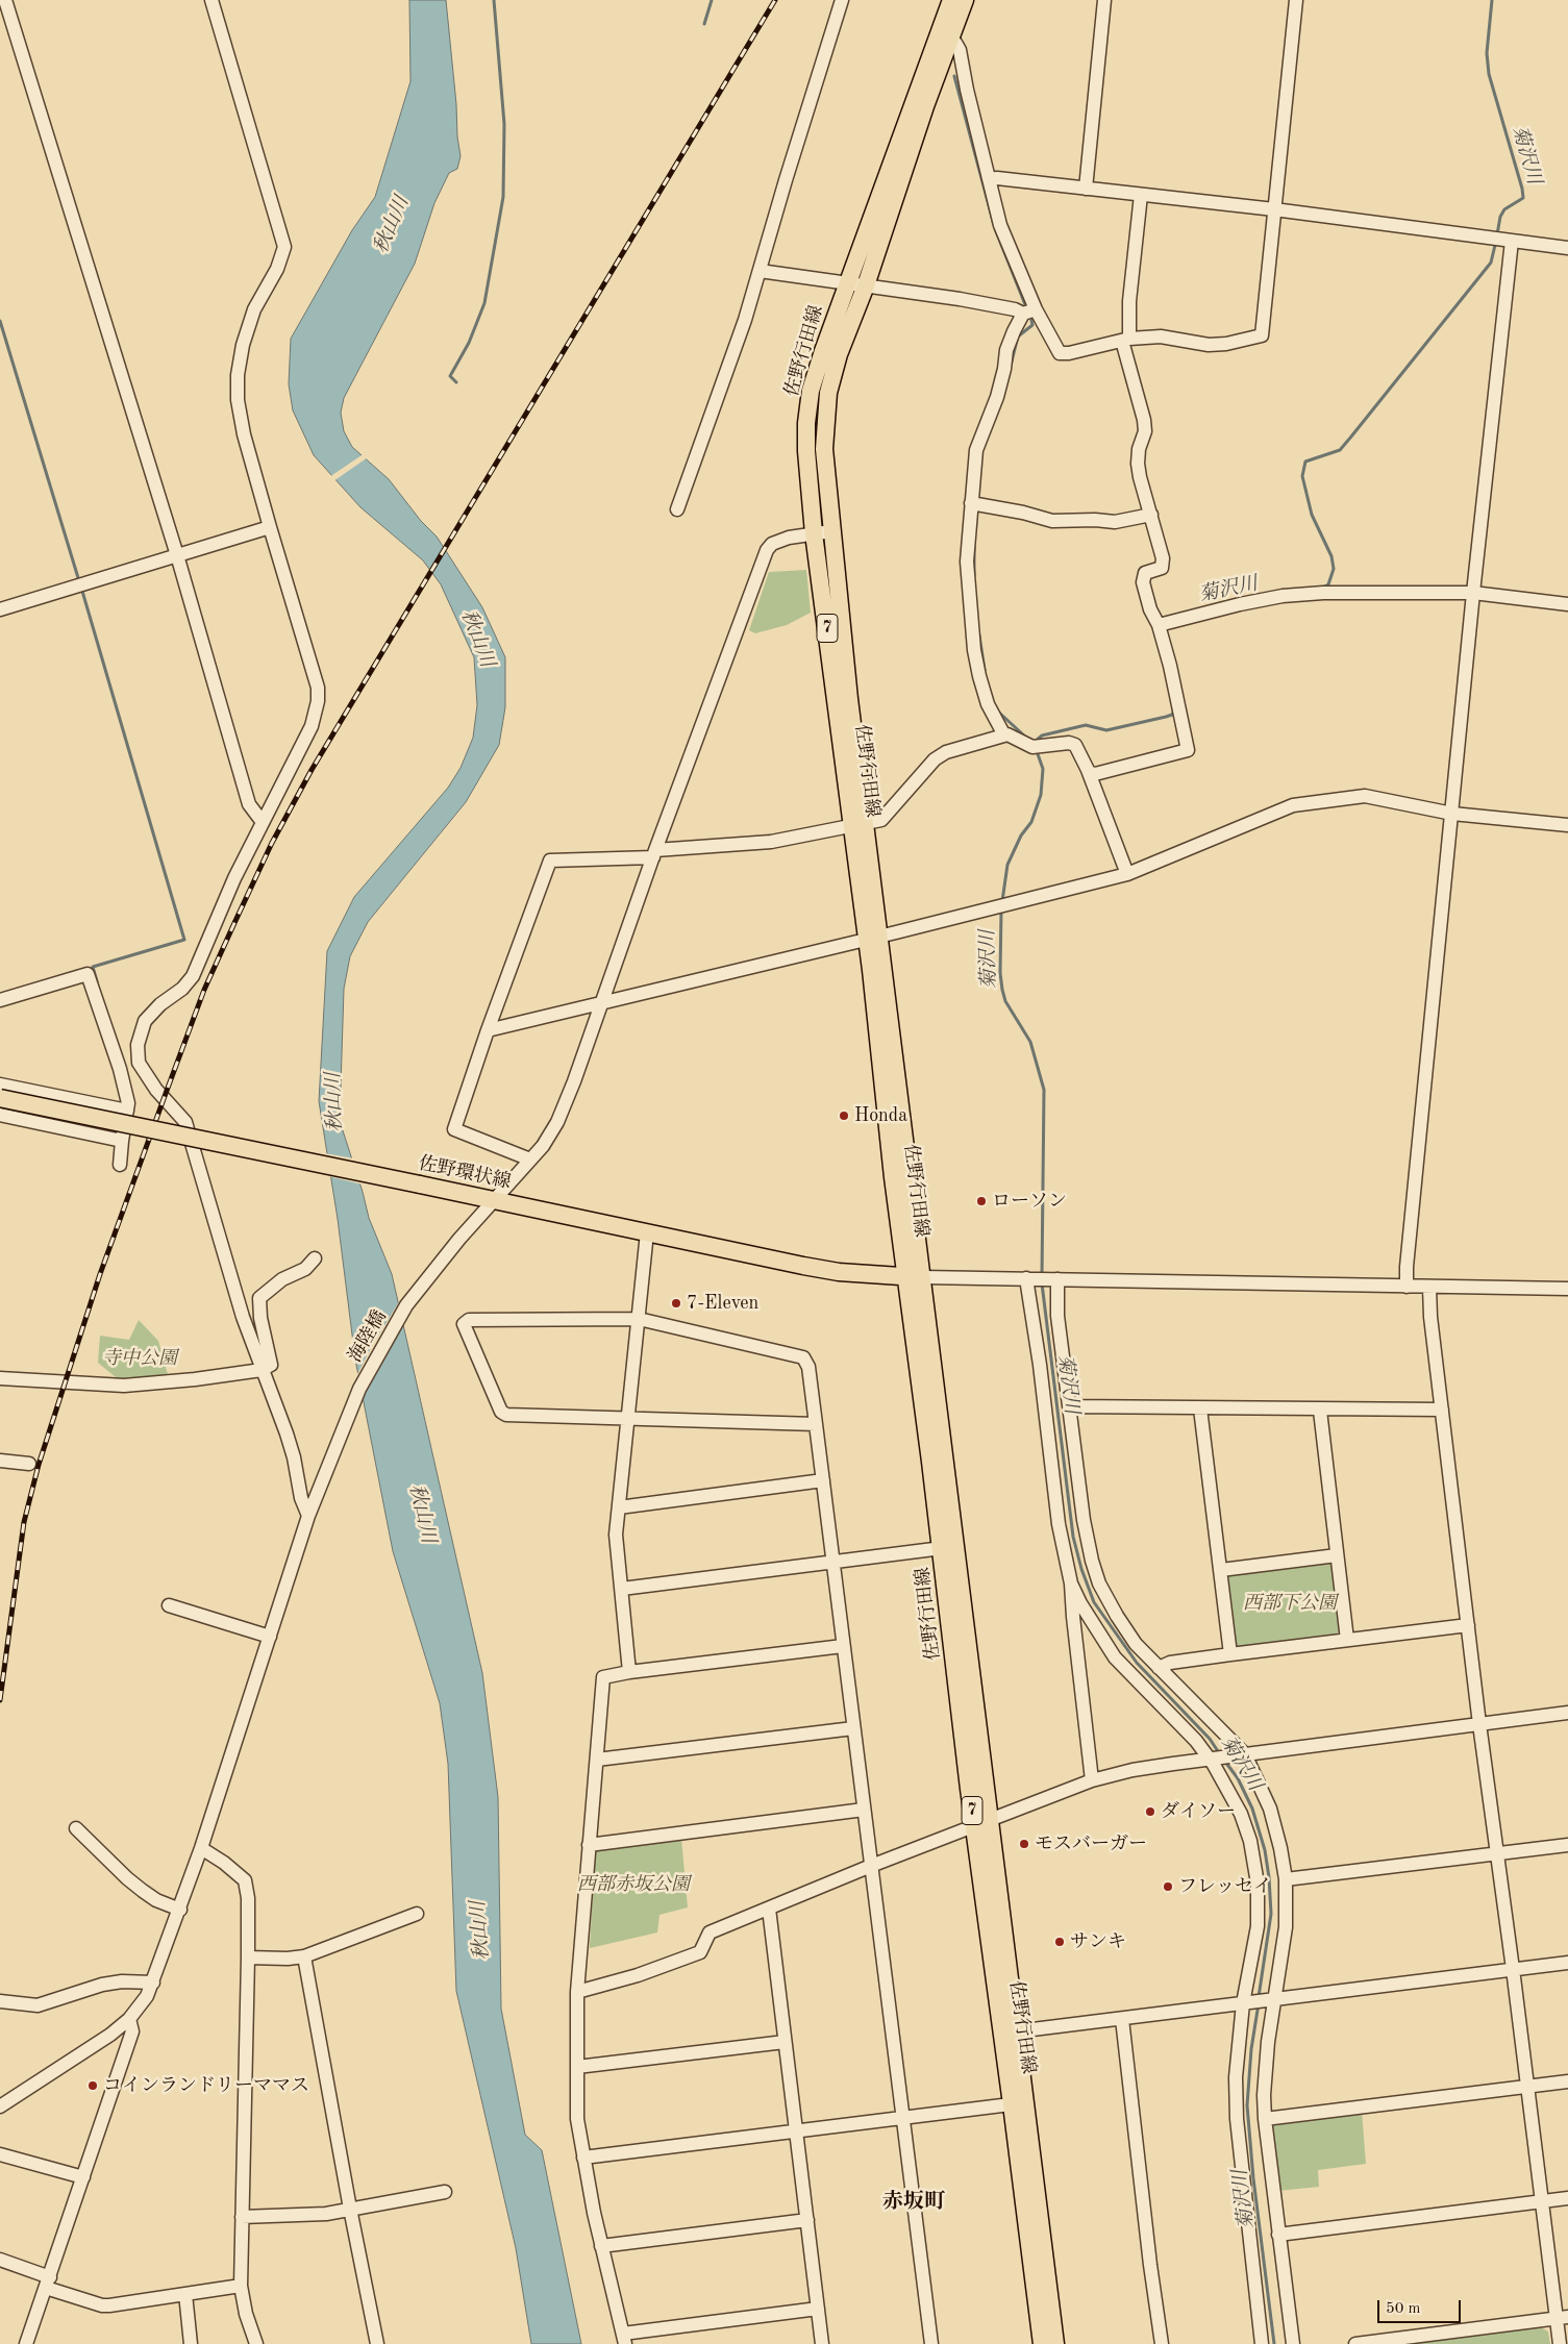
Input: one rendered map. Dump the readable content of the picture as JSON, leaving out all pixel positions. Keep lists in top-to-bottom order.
{
  "streets": {
    "main road": ["佐野行田線", "7", "佐野環状線"],
    "street": ["海陸橋"]
  },
  "crossings": [
    ["佐野行田線", "佐野環状線"],
    ["佐野行田線", "海陸橋"],
    ["佐野環状線", "海陸橋"]
  ],
  "districts": ["赤坂町"],
  "water": ["菊沢川", "秋山川"],
  "parks": ["寺中公園", "西部下公園", "西部赤坂公園"],
  "places": [
    "Honda",
    "ローソン",
    "7-Eleven",
    "ダイソー",
    "モスバーガー",
    "フレッセイ",
    "サンキ",
    "コインランドリーママス"
  ],
  "scale_bar": "50 m"
}
